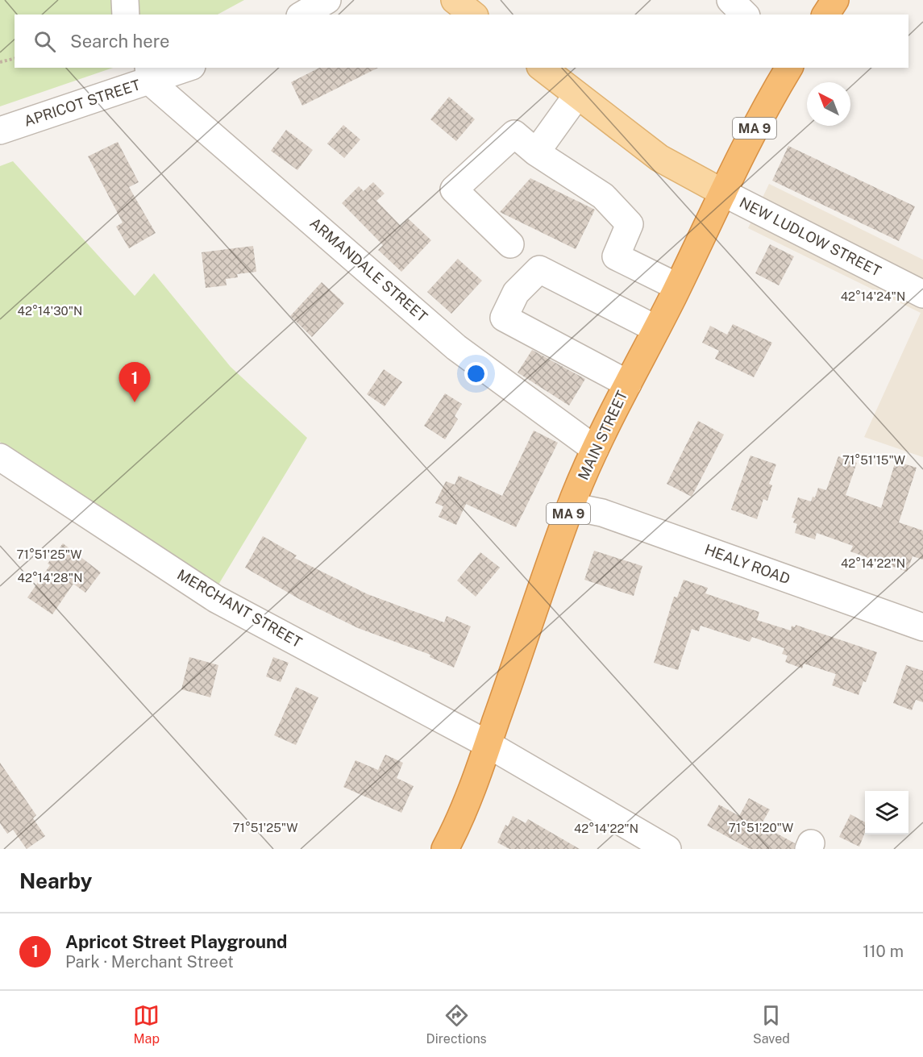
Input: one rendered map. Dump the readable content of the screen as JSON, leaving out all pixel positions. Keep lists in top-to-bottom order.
{
  "streets": {
    "highway": ["MA 9", "MAIN STREET"],
    "street": [
      "APRICOT STREET",
      "NEW LUDLOW STREET",
      "ARMANDALE STREET",
      "HEALY ROAD",
      "MERCHANT STREET"
    ]
  },
  "crossings": [
    ["APRICOT STREET", "ARMANDALE STREET"],
    ["NEW LUDLOW STREET", "MAIN STREET"],
    ["ARMANDALE STREET", "MAIN STREET"],
    ["MAIN STREET", "HEALY ROAD"],
    ["MAIN STREET", "MERCHANT STREET"]
  ],
  "north": "top left",
  "page": {
    "search": "Search here",
    "pins": "1",
    "heading": "Nearby",
    "list": [
      {
        "mark": "1",
        "name": "Apricot Street Playground",
        "note": "Park · Merchant Street",
        "value": "110 m"
      }
    ],
    "nav": ["Map", "Directions", "Saved"]
  },
  "coordinates": [
    "42°14'24\"N",
    "42°14'30\"N",
    "71°51'15\"W",
    "71°51'25\"W",
    "42°14'22\"N",
    "42°14'28\"N",
    "71°51'20\"W"
  ]
}
